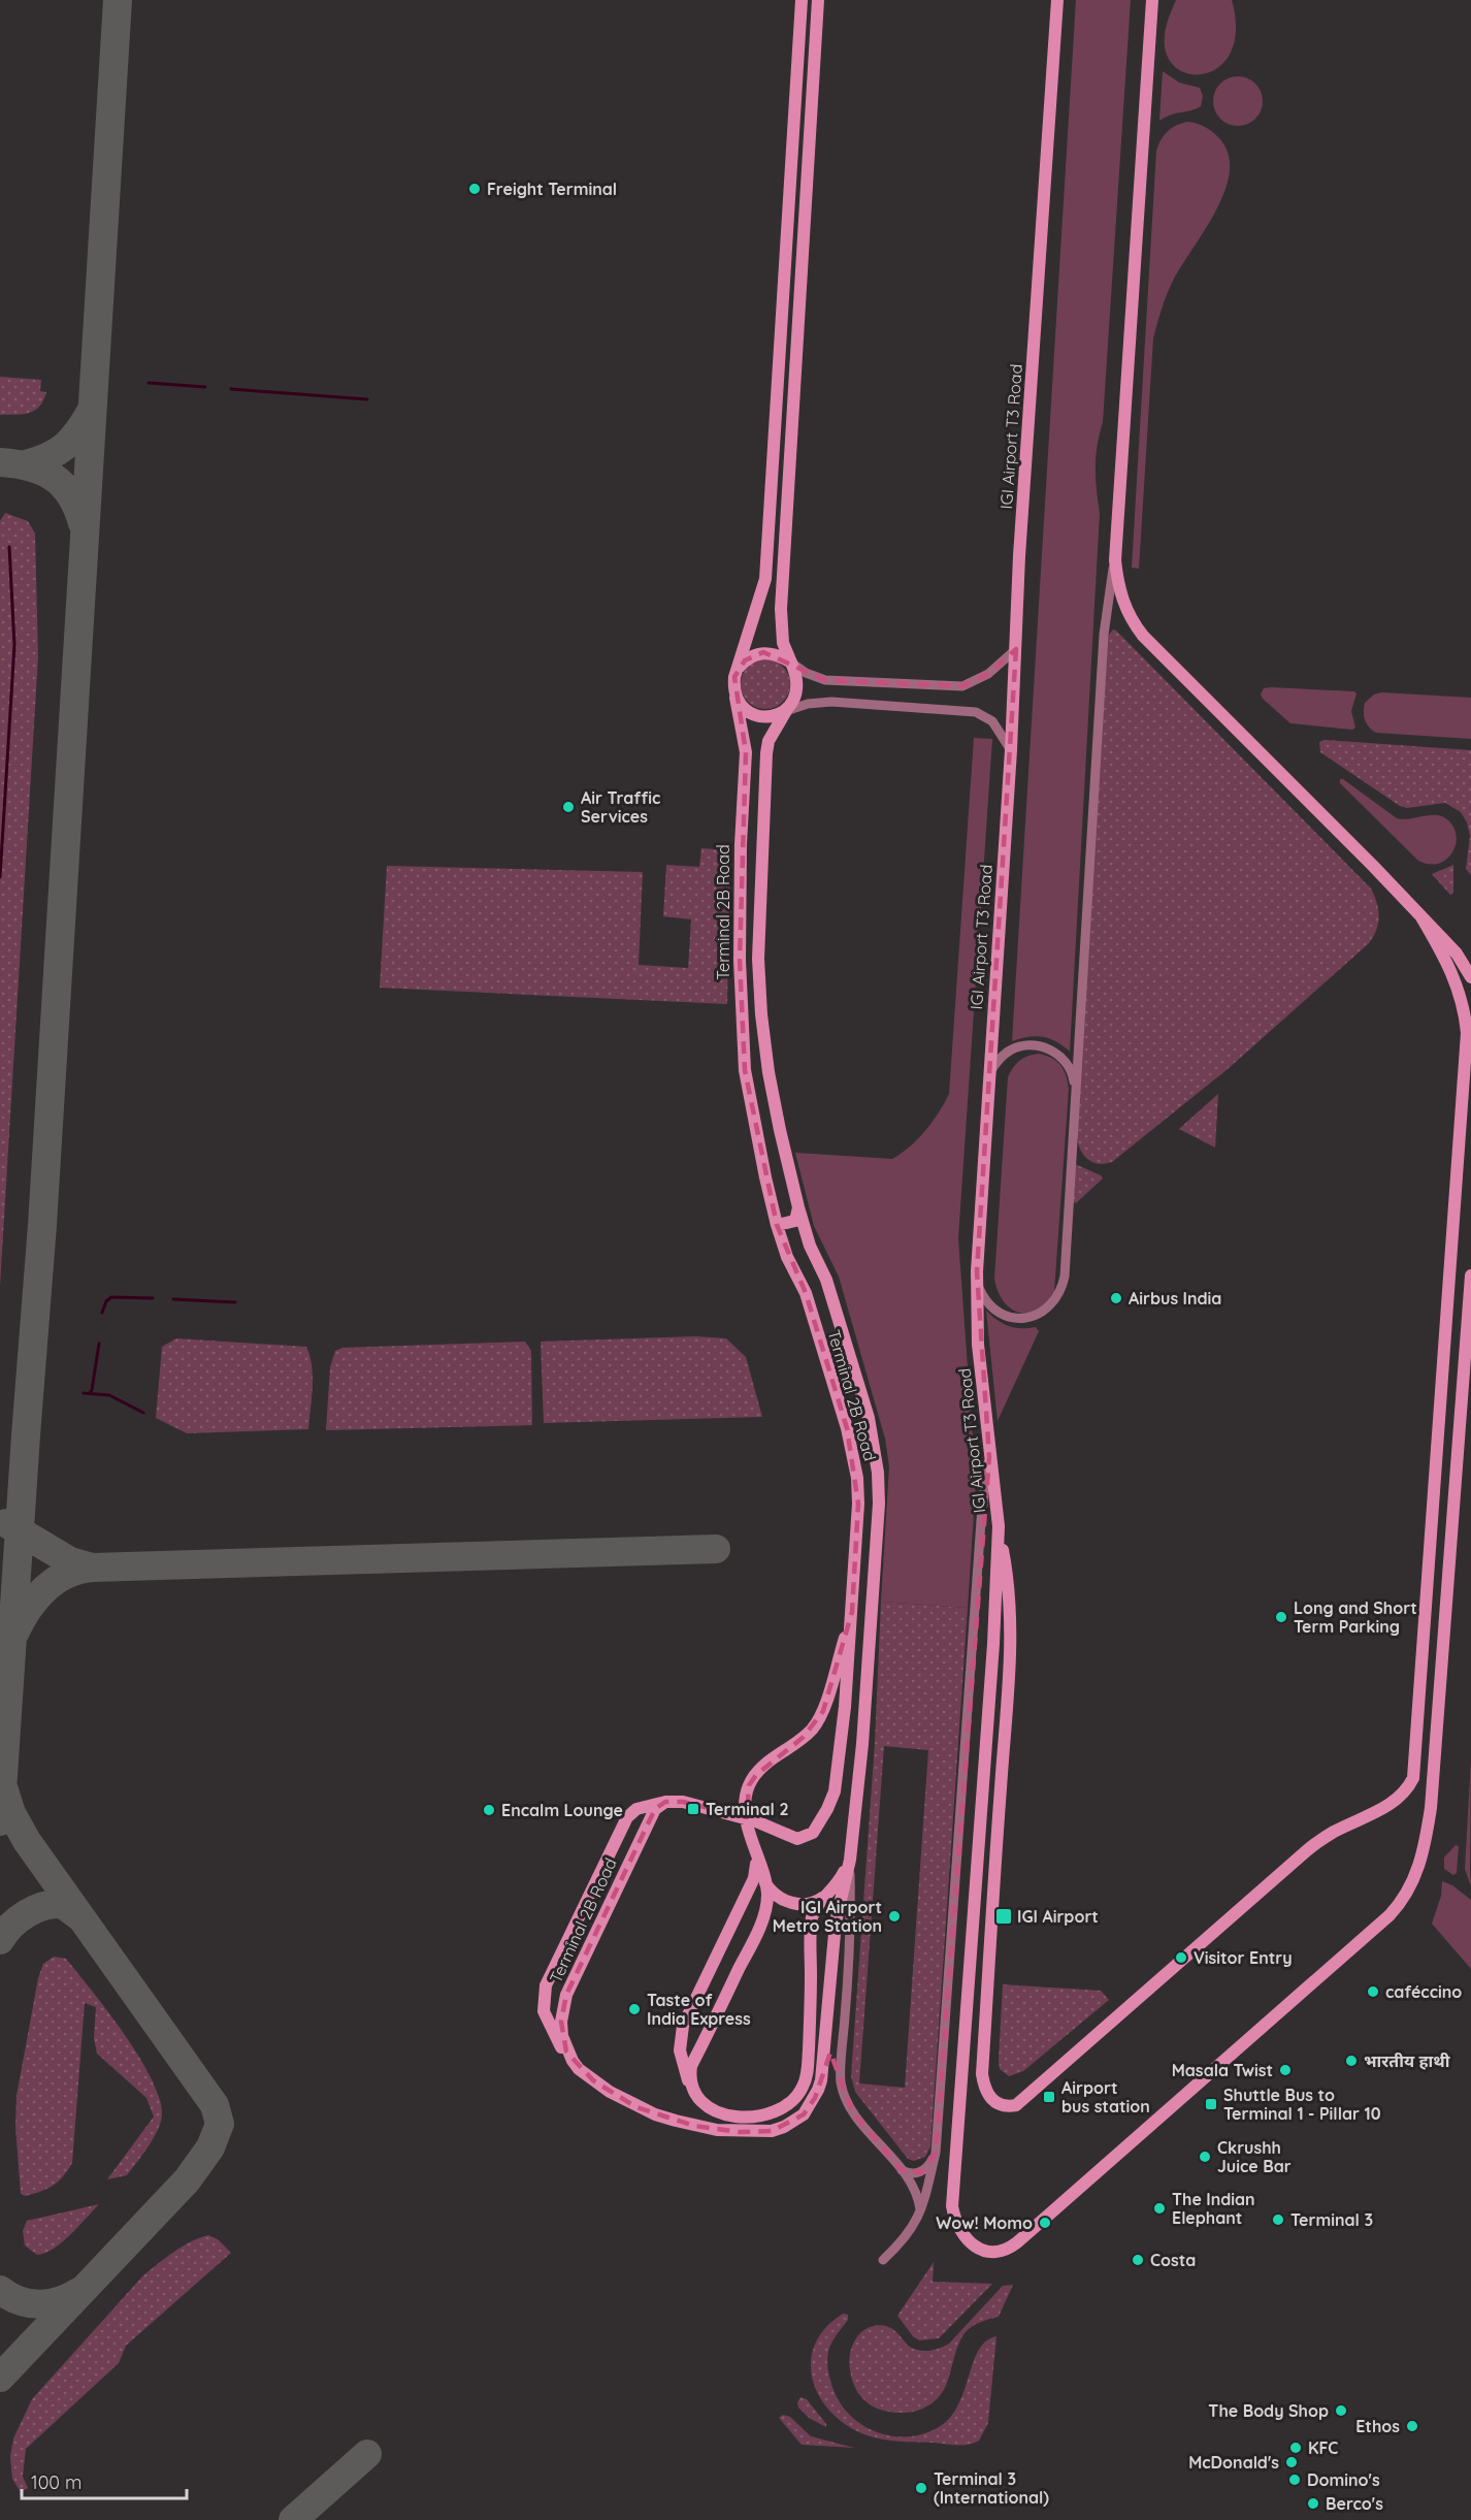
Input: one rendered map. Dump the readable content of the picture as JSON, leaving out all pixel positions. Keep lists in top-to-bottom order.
{
  "streets": {
    "main road": ["IGI Airport T3 Road", "Terminal 2B Road"]
  },
  "places": {
    "other": [
      "Freight Terminal",
      "Air Traffic Services",
      "Airbus India",
      "Long and Short Term Parking",
      "Encalm Lounge",
      "IGI Airport Metro Station",
      "Visitor Entry",
      "caféccino",
      "Taste of India Express",
      "भारतीय हाथी",
      "Masala Twist",
      "Ckrushh Juice Bar",
      "The Indian Elephant",
      "Terminal 3",
      "Wow! Momo",
      "Costa",
      "The Body Shop",
      "Ethos",
      "KFC",
      "McDonald's",
      "Domino's",
      "Terminal 3 (International)",
      "Berco's"
    ],
    "transit": [
      "Terminal 2",
      "IGI Airport",
      "Airport bus station",
      "Shuttle Bus to Terminal 1 - Pillar 10"
    ]
  },
  "scale_bar": "100 m"
}
